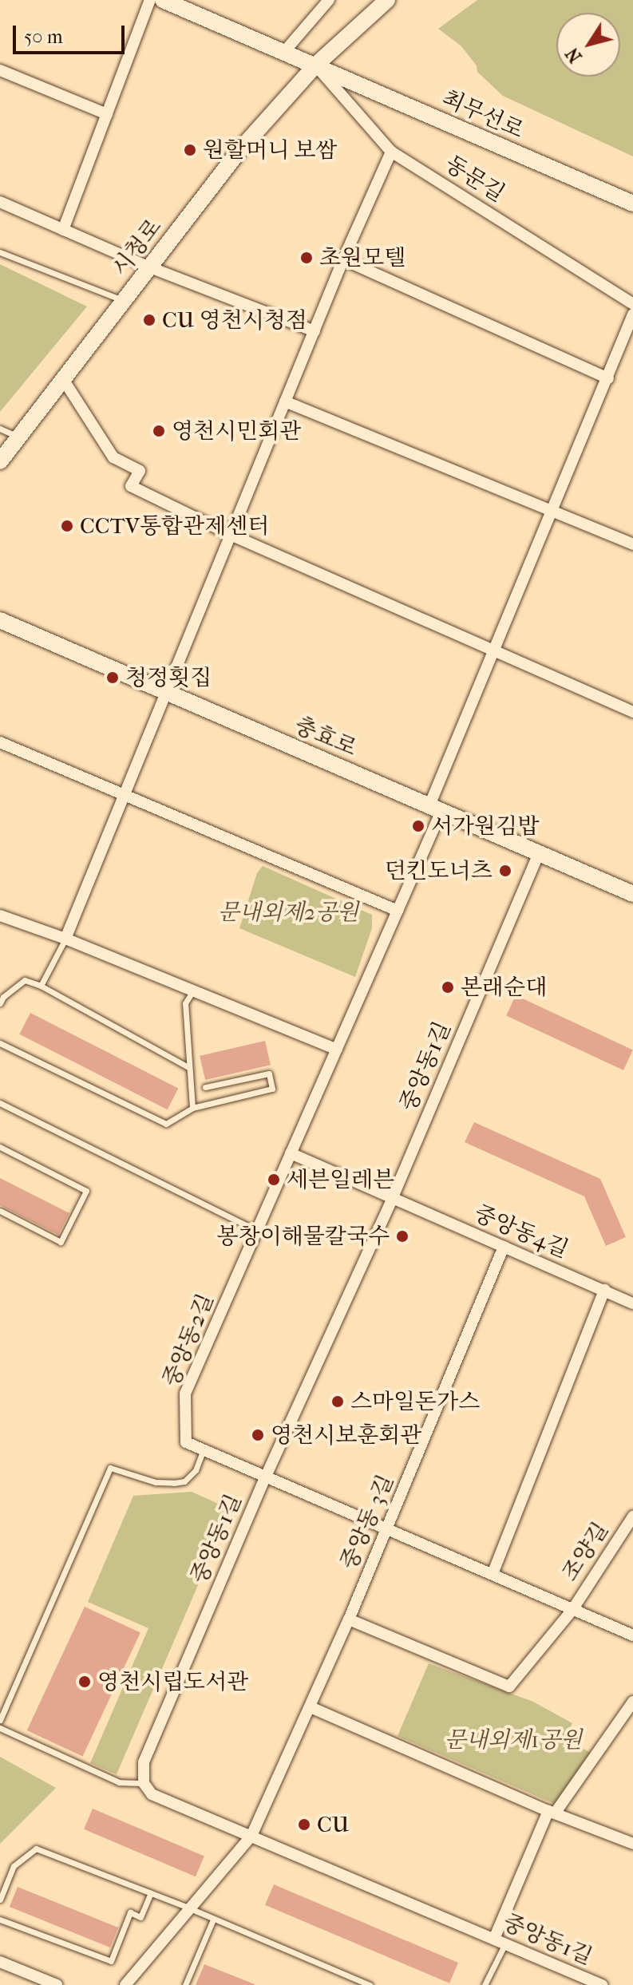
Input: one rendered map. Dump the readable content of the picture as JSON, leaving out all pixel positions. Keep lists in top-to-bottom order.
{
  "streets": {
    "street": [
      "최무선로",
      "동문길",
      "시청로",
      "충효로",
      "중앙동1길",
      "중앙동4길",
      "중앙동2길",
      "중앙동 3길",
      "조양길"
    ]
  },
  "crossings": [
    ["최무선로", "동문길"],
    ["최무선로", "시청로"],
    ["동문길", "시청로"],
    ["충효로", "중앙동1길"],
    ["충효로", "중앙동2길"],
    ["중앙동1길", "중앙동4길"],
    ["중앙동1길", "중앙동2길"],
    ["중앙동1길", "중앙동 3길"],
    ["중앙동4길", "중앙동2길"],
    ["중앙동4길", "중앙동 3길"],
    ["중앙동2길", "중앙동 3길"],
    ["중앙동2길", "조양길"],
    ["중앙동 3길", "조양길"]
  ],
  "parks": ["문내외제2공원", "문내외제1공원"],
  "places": [
    "원할머니 보쌈",
    "초원모텔",
    "CU 영천시청점",
    "영천시민회관",
    "CCTV통합관제센터",
    "청정횟집",
    "서가원김밥",
    "던킨도너츠",
    "본래순대",
    "세븐일레븐",
    "봉창이해물칼국수",
    "스마일돈가스",
    "영천시보훈회관",
    "영천시립도서관",
    "CU"
  ],
  "scale_bar": "50 m",
  "north": "bottom left"
}
